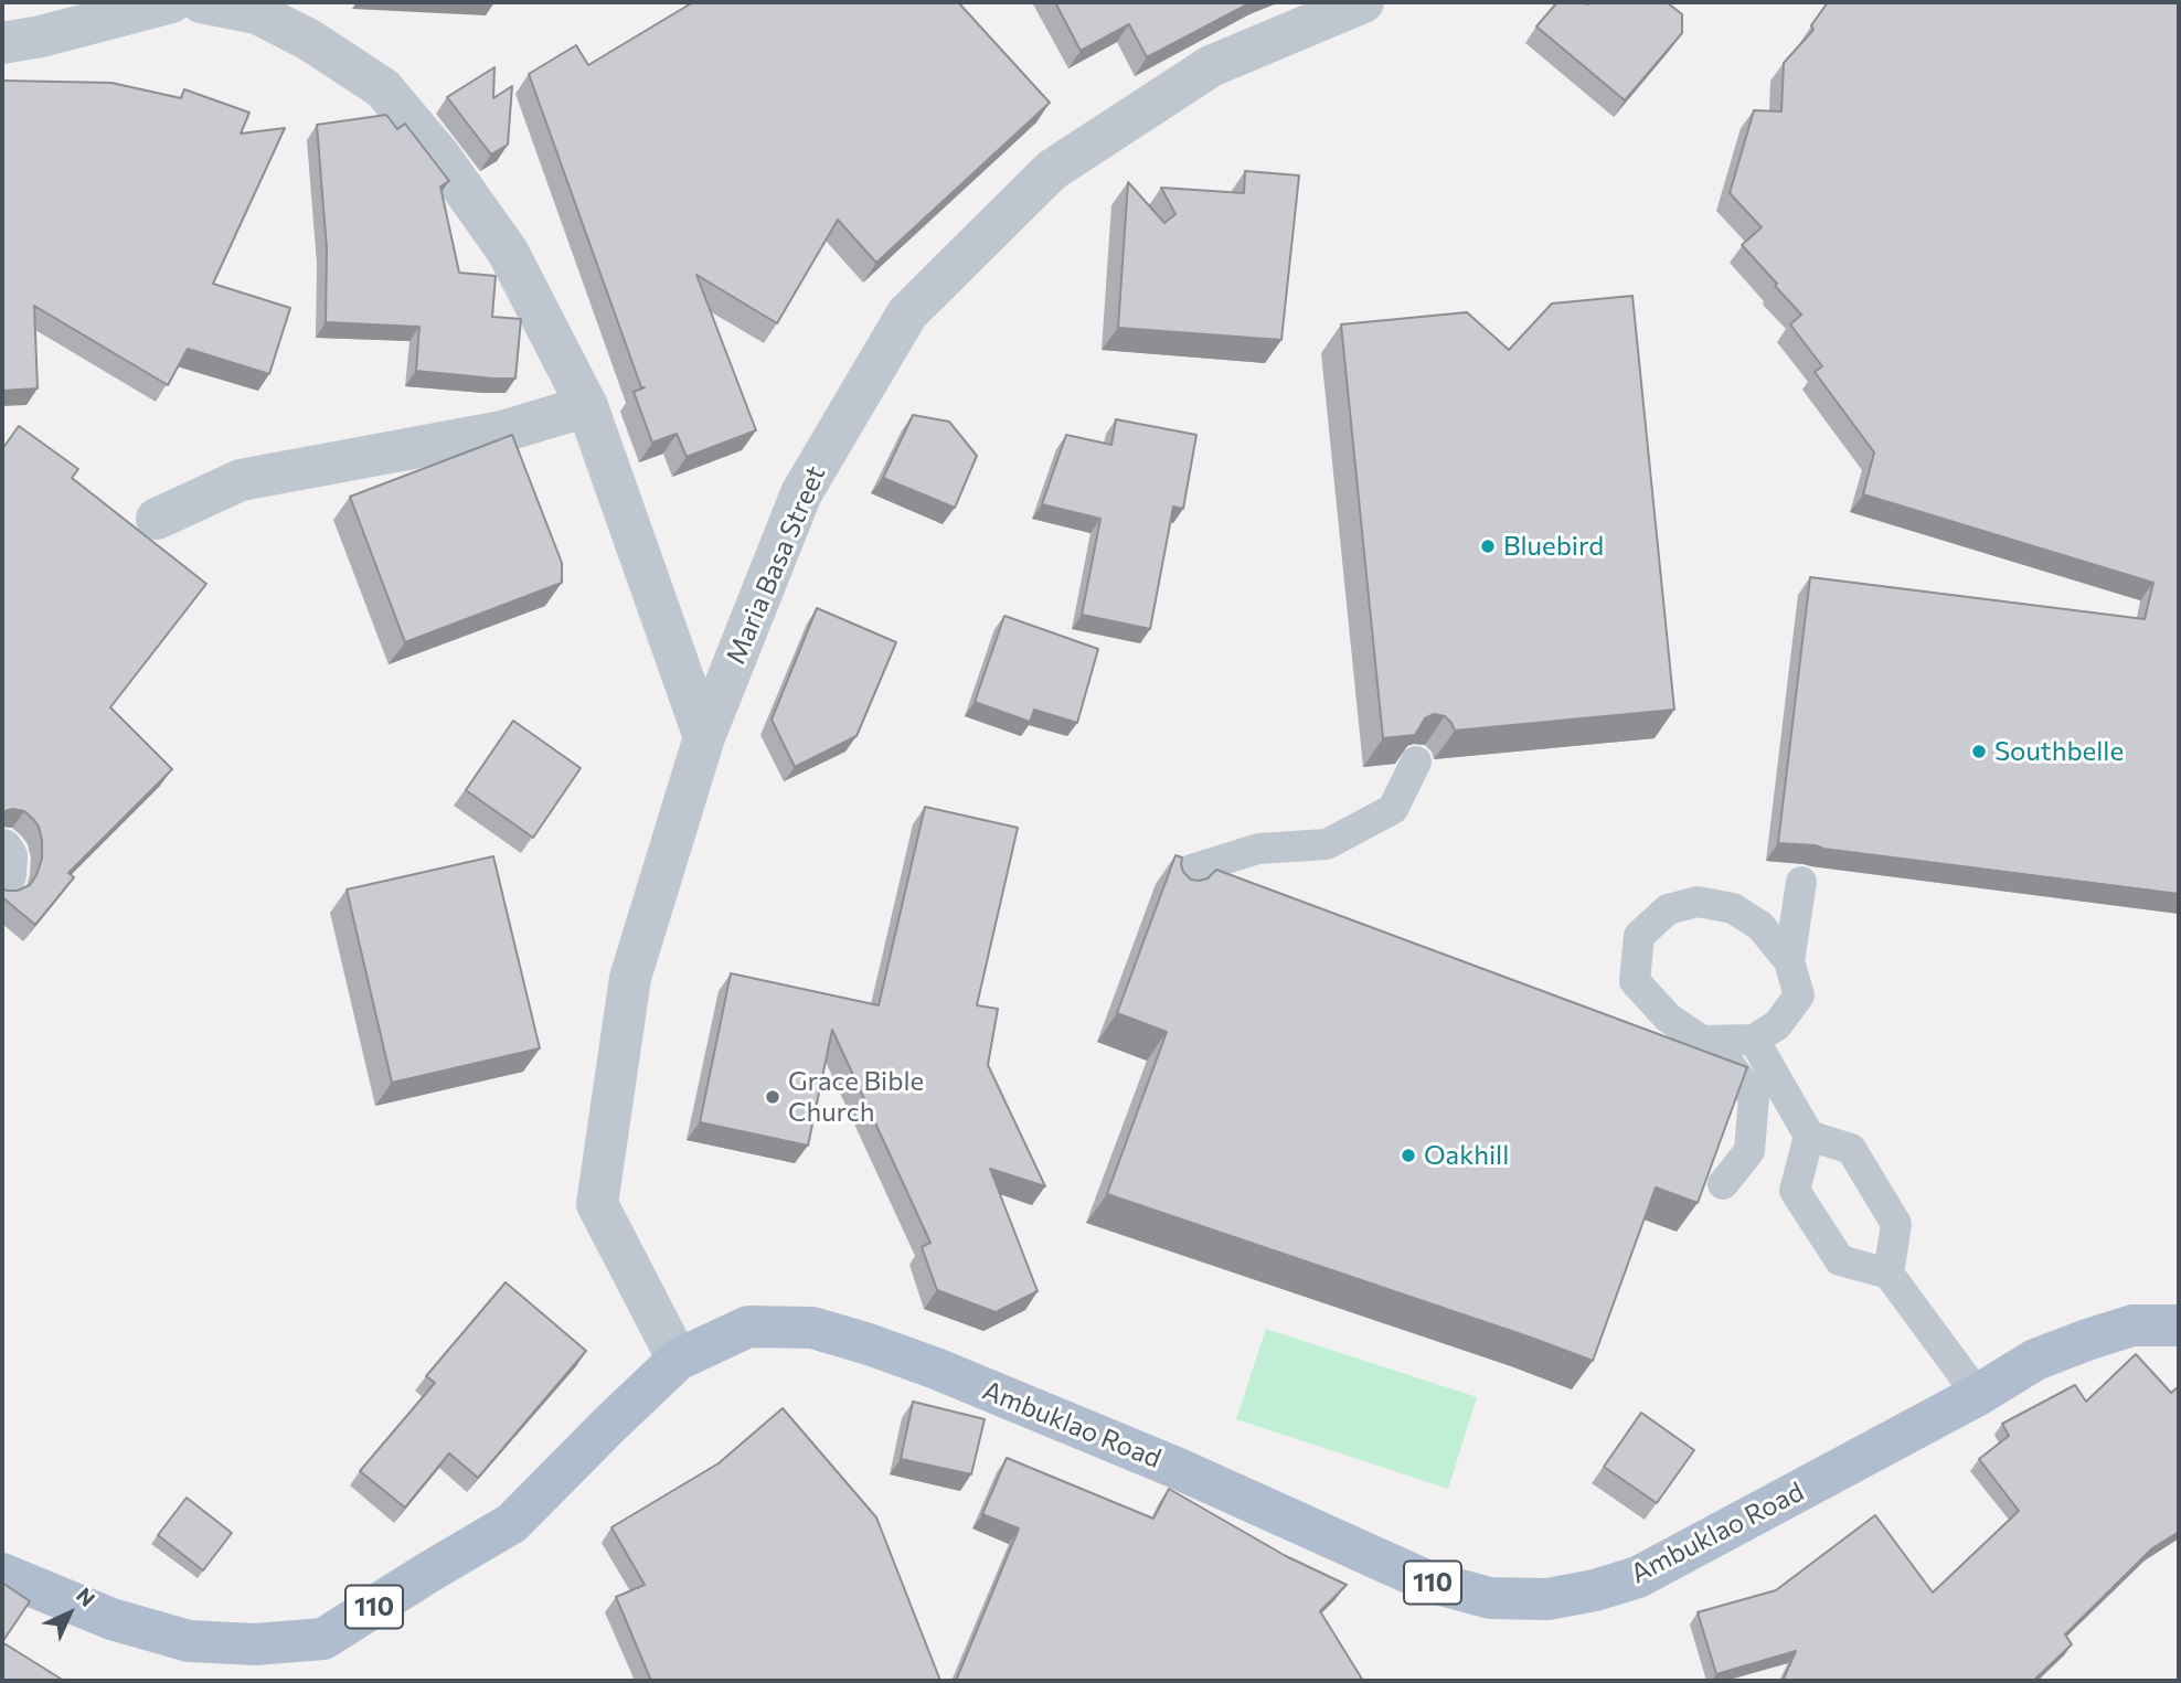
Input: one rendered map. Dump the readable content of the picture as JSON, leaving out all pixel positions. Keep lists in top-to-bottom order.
{
  "streets": {
    "main road": ["Ambuklao Road", "110"],
    "street": ["Maria Basa Street"]
  },
  "crossings": [
    ["Maria Basa Street", "Ambuklao Road"]
  ],
  "places": [
    "Bluebird",
    "Southbelle",
    "Grace Bible Church",
    "Oakhill"
  ],
  "north": "top right"
}
